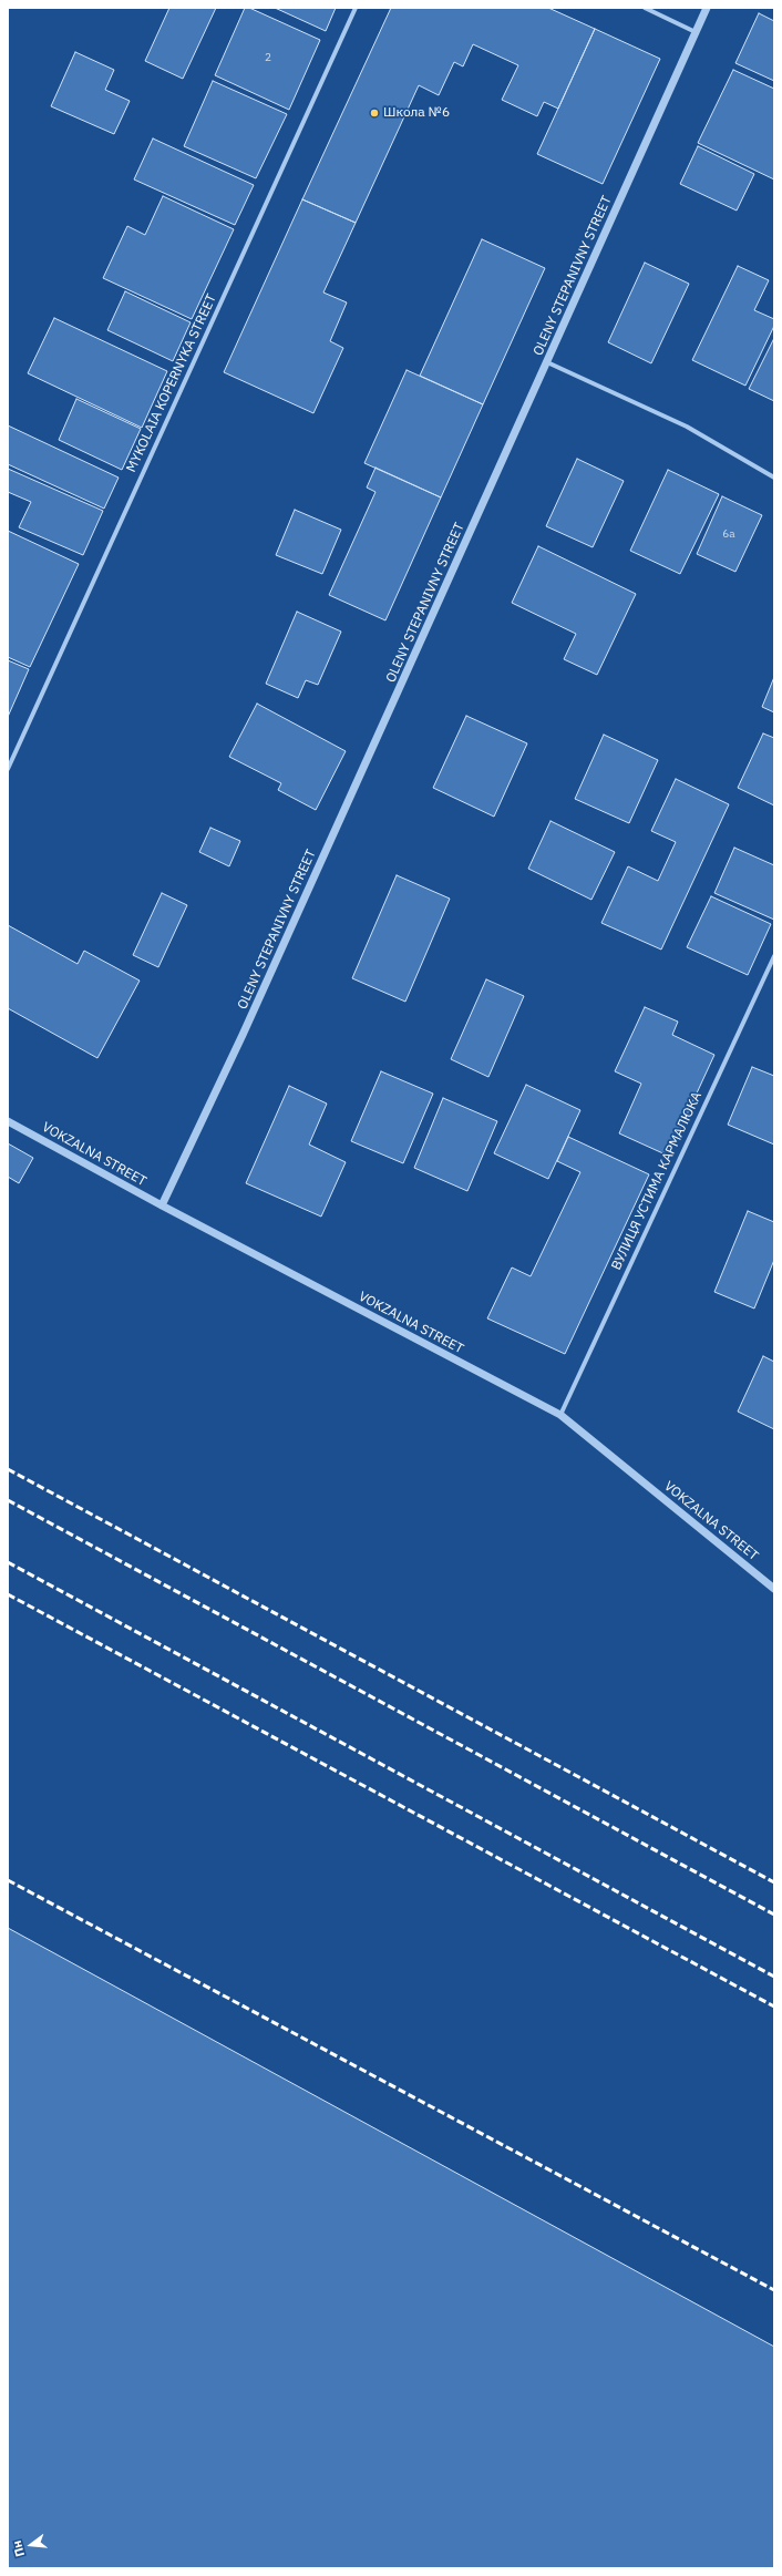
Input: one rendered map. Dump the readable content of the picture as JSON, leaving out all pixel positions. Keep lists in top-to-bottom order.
{
  "streets": {
    "street": [
      "OLENY STEPANIVNY STREET",
      "MYKOLAIA KOPERNYKA STREET",
      "VOKZALNA STREET",
      "ВУЛИЦЯ УСТИМА КАРМАЛЮКА"
    ]
  },
  "crossings": [
    ["OLENY STEPANIVNY STREET", "VOKZALNA STREET"],
    ["VOKZALNA STREET", "ВУЛИЦЯ УСТИМА КАРМАЛЮКА"]
  ],
  "places": ["Школа №6"],
  "house_numbers": ["2", "6а"],
  "north": "left"
}
